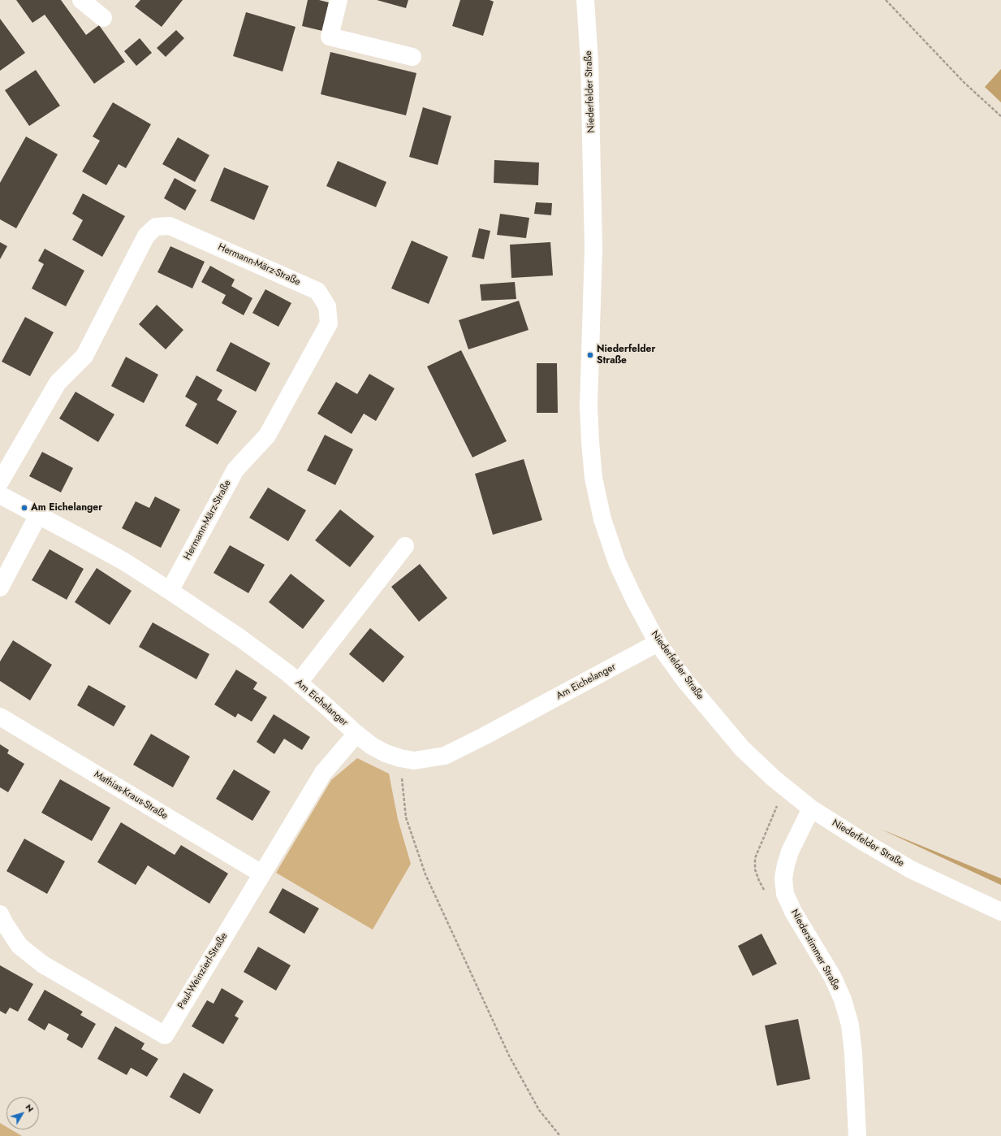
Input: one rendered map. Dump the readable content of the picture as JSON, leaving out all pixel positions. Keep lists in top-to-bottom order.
{
  "streets": {
    "street": [
      "Niederfelder Straße",
      "Hermann-März-Straße",
      "Am Eichelanger",
      "Mathias-Kraus-Straße",
      "Niederstimmer Straße",
      "Paul-Weinzierl-Straße"
    ]
  },
  "crossings": [
    ["Niederfelder Straße", "Am Eichelanger"],
    ["Niederfelder Straße", "Niederstimmer Straße"],
    ["Hermann-März-Straße", "Am Eichelanger"],
    ["Am Eichelanger", "Paul-Weinzierl-Straße"],
    ["Mathias-Kraus-Straße", "Paul-Weinzierl-Straße"]
  ],
  "places": ["Niederfelder Straße", "Am Eichelanger"],
  "north": "top right"
}
